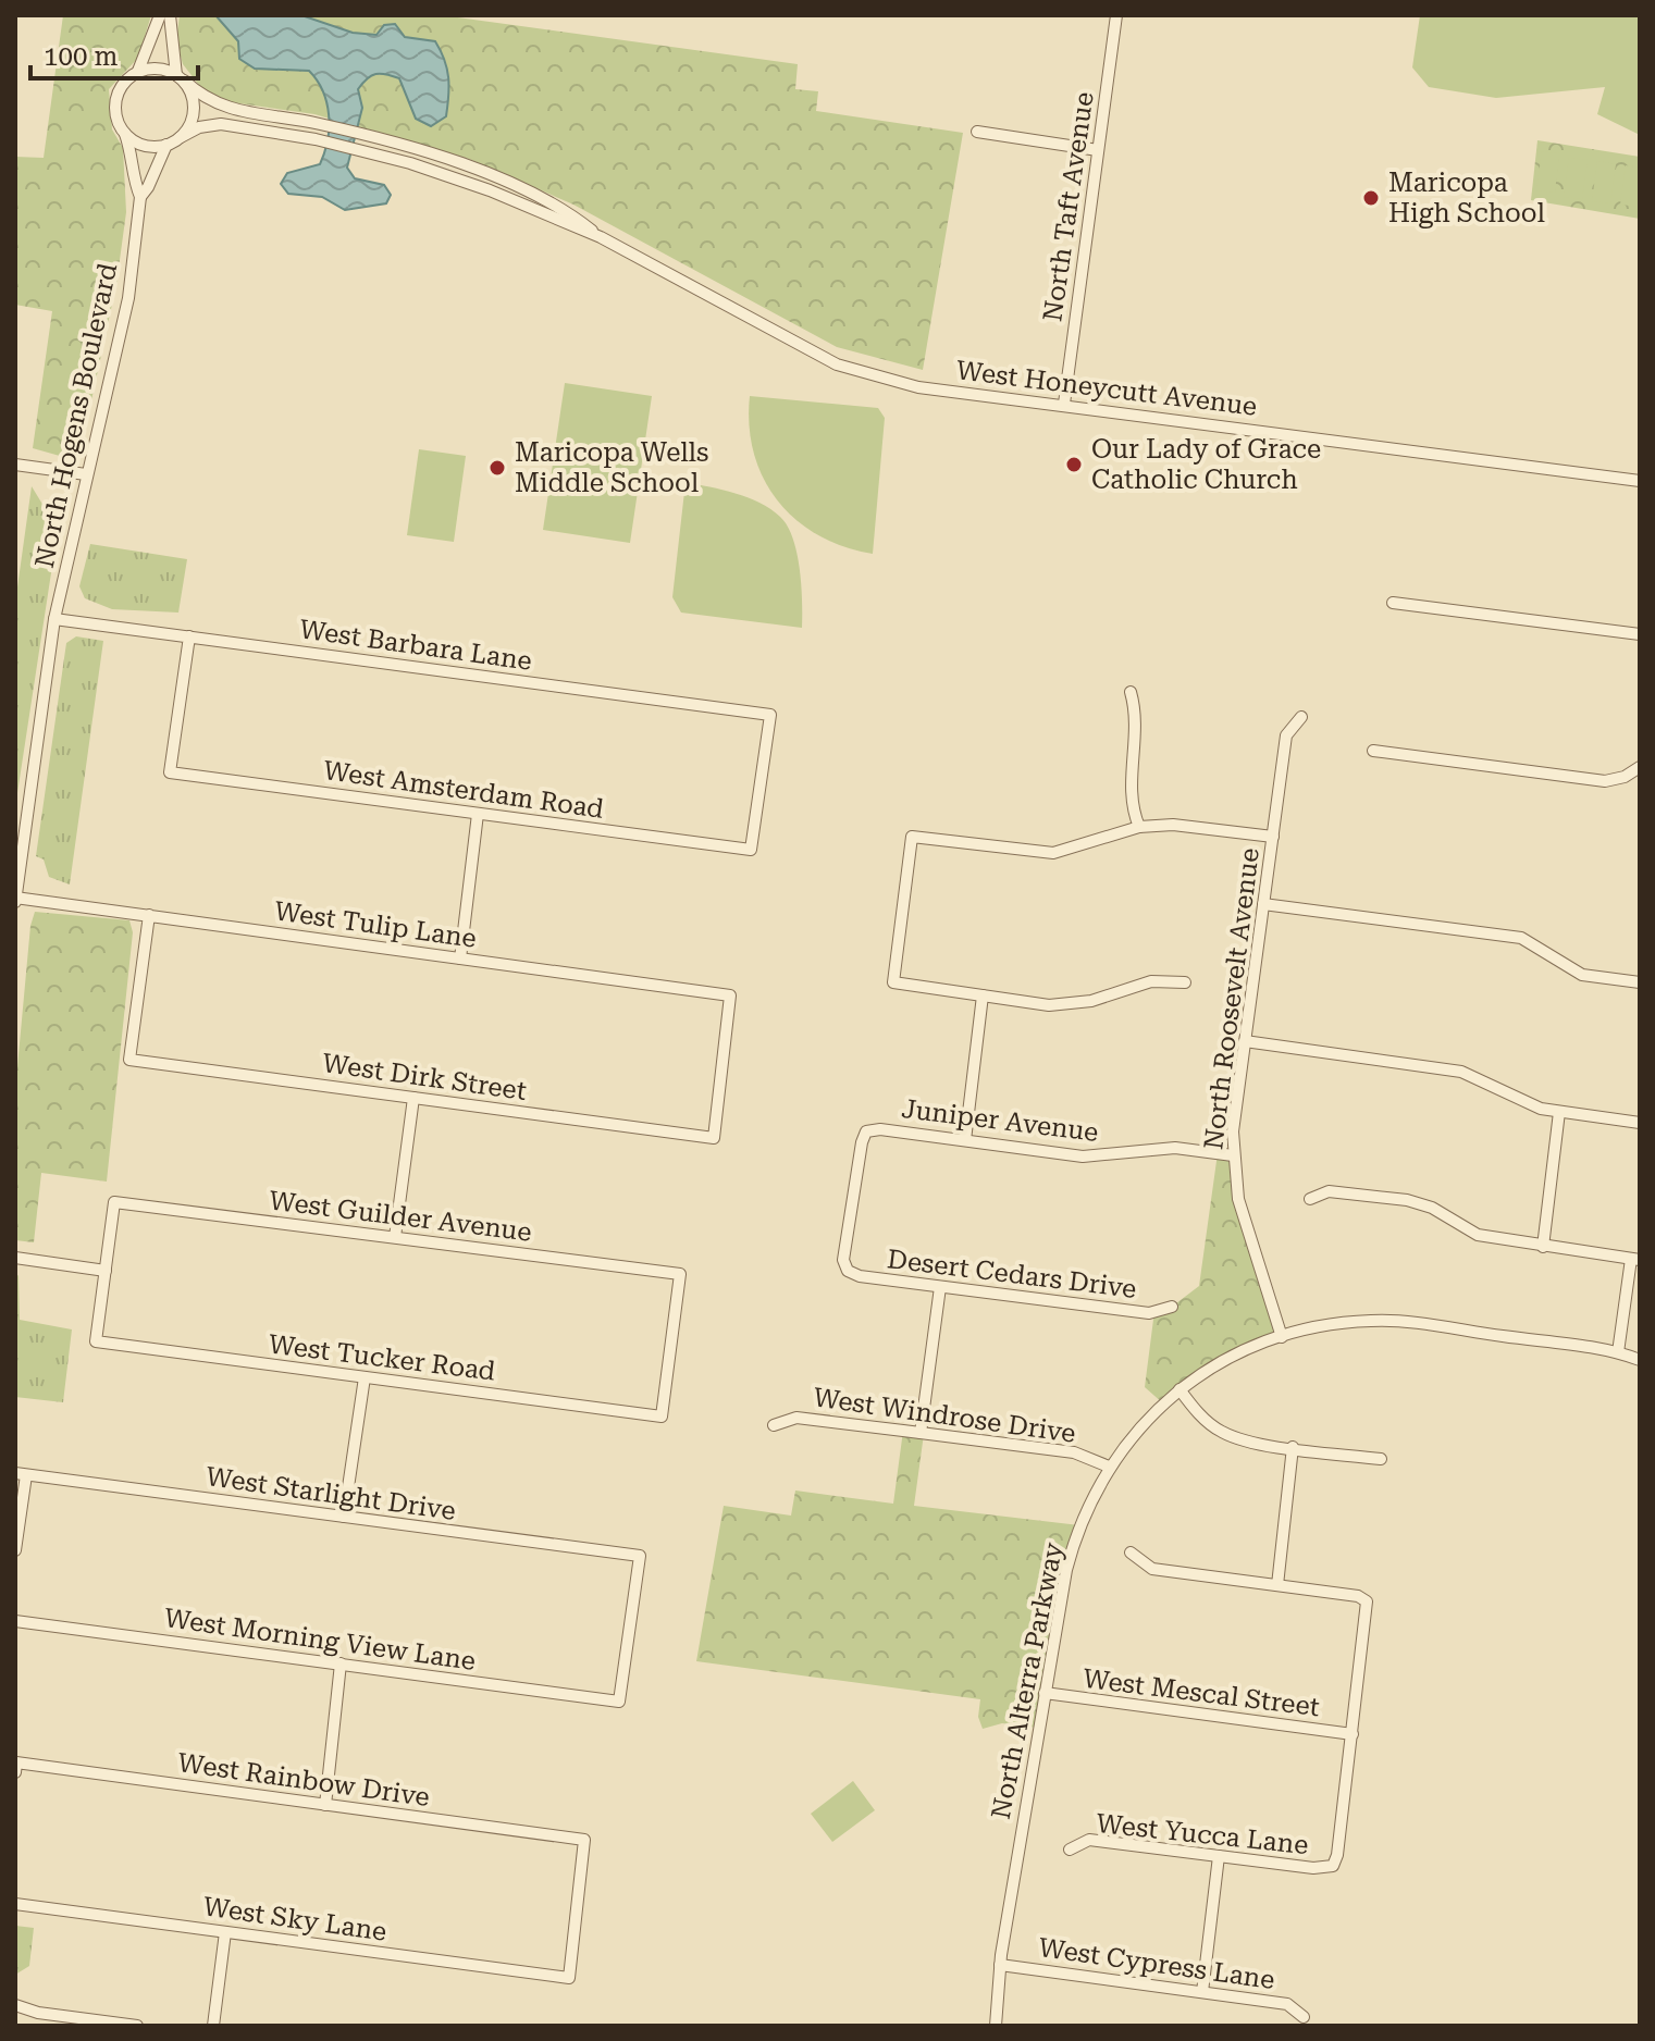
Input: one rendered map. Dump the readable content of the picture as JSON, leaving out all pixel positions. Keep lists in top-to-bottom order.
{
  "streets": {
    "street": [
      "North Taft Avenue",
      "West Honeycutt Avenue",
      "North Hogens Boulevard",
      "West Barbara Lane",
      "West Amsterdam Road",
      "West Tulip Lane",
      "North Roosevelt Avenue",
      "West Dirk Street",
      "Juniper Avenue",
      "West Guilder Avenue",
      "Desert Cedars Drive",
      "West Tucker Road",
      "West Windrose Drive",
      "West Starlight Drive",
      "West Morning View Lane",
      "North Alterra Parkway",
      "West Mescal Street",
      "West Rainbow Drive",
      "West Yucca Lane",
      "West Sky Lane",
      "West Cypress Lane"
    ]
  },
  "crossings": [
    ["North Taft Avenue", "West Honeycutt Avenue"],
    ["West Honeycutt Avenue", "North Hogens Boulevard"],
    ["North Hogens Boulevard", "West Barbara Lane"],
    ["North Hogens Boulevard", "West Tulip Lane"],
    ["West Barbara Lane", "West Amsterdam Road"],
    ["West Tulip Lane", "West Dirk Street"],
    ["North Roosevelt Avenue", "Juniper Avenue"],
    ["North Roosevelt Avenue", "North Alterra Parkway"],
    ["Juniper Avenue", "Desert Cedars Drive"],
    ["West Guilder Avenue", "West Tucker Road"],
    ["West Windrose Drive", "North Alterra Parkway"],
    ["West Starlight Drive", "West Morning View Lane"],
    ["North Alterra Parkway", "West Mescal Street"],
    ["North Alterra Parkway", "West Cypress Lane"],
    ["West Mescal Street", "West Yucca Lane"],
    ["West Rainbow Drive", "West Sky Lane"]
  ],
  "places": ["Maricopa High School", "Our Lady of Grace Catholic Church", "Maricopa Wells Middle School"],
  "scale_bar": "100 m"
}
